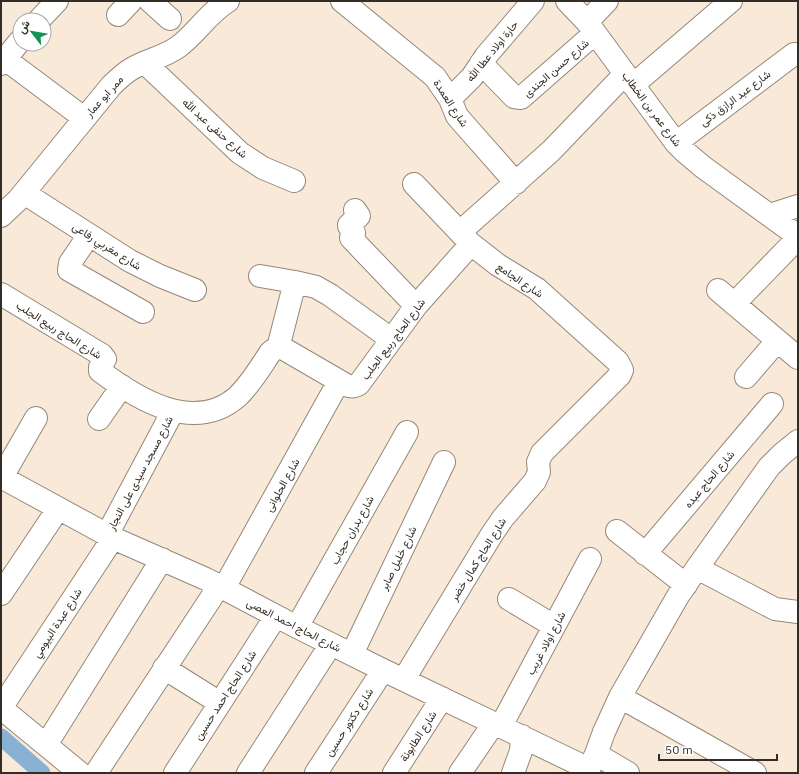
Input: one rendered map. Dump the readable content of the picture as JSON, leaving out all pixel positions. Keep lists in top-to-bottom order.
{
  "streets": {
    "street": [
      "حارة اولاد عطا الله",
      "شارع حسن الجندى",
      "ممر ابو عمار",
      "شارع عبد الرازق ذكى",
      "شارع العمدة",
      "شارع عمر بن الخطاب",
      "شارع حنفى عبد الله",
      "شارع مغربي رفاعى",
      "شارع الجامع",
      "شارع الحاج ربيع الجلب",
      "شارع مسجد سيدى على النجار",
      "شارع الحاج عبده",
      "شارع الحلوانى",
      "شارع بدران حجاب",
      "شارع خليل صابر",
      "شارع الحاج كمال خضر",
      "شارع عبدة البيومي",
      "شارع الحاج احمد العصى",
      "شارع اولاد غريب",
      "شارع الحاج احمد حسين",
      "شارع دكتور حسين",
      "شارع الطابونة"
    ]
  },
  "crossings": [
    ["حارة اولاد عطا الله", "شارع حسن الجندى"],
    ["حارة اولاد عطا الله", "شارع العمدة"],
    ["شارع حسن الجندى", "شارع عمر بن الخطاب"],
    ["ممر ابو عمار", "شارع حنفى عبد الله"],
    ["ممر ابو عمار", "شارع مغربي رفاعى"],
    ["شارع عبد الرازق ذكى", "شارع عمر بن الخطاب"],
    ["شارع العمدة", "شارع الحاج ربيع الجلب"],
    ["شارع عمر بن الخطاب", "شارع الحاج ربيع الجلب"],
    ["شارع الجامع", "شارع الحاج ربيع الجلب"],
    ["شارع الجامع", "شارع الحاج كمال خضر"],
    ["شارع الحاج ربيع الجلب", "شارع مسجد سيدى على النجار"],
    ["شارع الحاج ربيع الجلب", "شارع الحلوانى"],
    ["شارع مسجد سيدى على النجار", "شارع عبدة البيومي"],
    ["شارع مسجد سيدى على النجار", "شارع الحاج احمد العصى"],
    ["شارع الحلوانى", "شارع الحاج احمد العصى"],
    ["شارع بدران حجاب", "شارع الحاج احمد العصى"],
    ["شارع خليل صابر", "شارع الحاج احمد العصى"],
    ["شارع الحاج كمال خضر", "شارع الحاج احمد العصى"],
    ["شارع عبدة البيومي", "شارع الحاج احمد العصى"],
    ["شارع الحاج احمد العصى", "شارع اولاد غريب"],
    ["شارع الحاج احمد العصى", "شارع الحاج احمد حسين"],
    ["شارع الحاج احمد العصى", "شارع دكتور حسين"],
    ["شارع الحاج احمد العصى", "شارع الطابونة"]
  ],
  "scale_bar": "50 m",
  "north": "top left"
}
